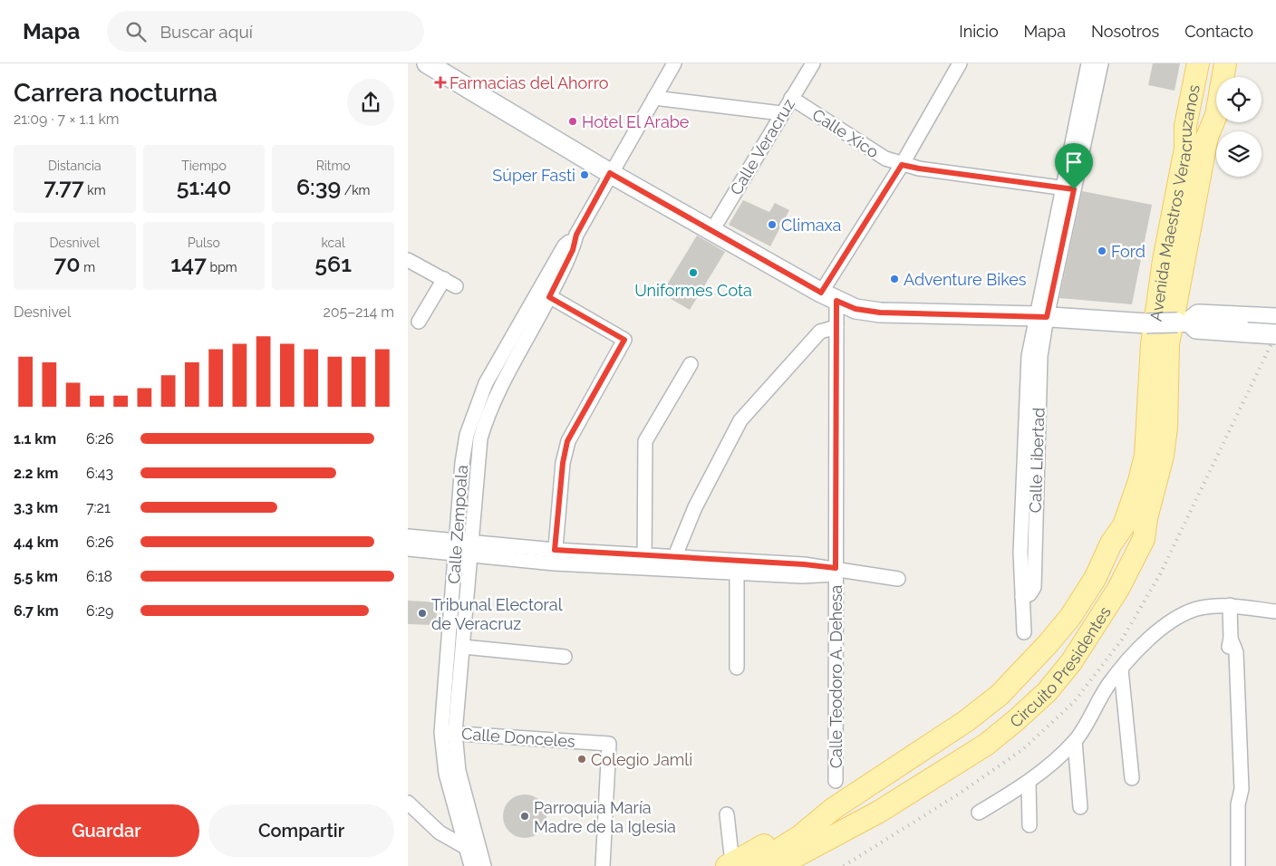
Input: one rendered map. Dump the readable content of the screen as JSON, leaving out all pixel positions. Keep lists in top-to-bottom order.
{
  "streets": {
    "main road": ["Avenida Maestros Veracruzanos", "Circuito Presidentes"],
    "street": [
      "Calle Xico",
      "Calle Veracruz",
      "Calle Libertad",
      "Calle Zempoala",
      "Calle Teodoro A. Dehesa",
      "Calle Donceles"
    ]
  },
  "crossings": [
    ["Calle Xico", "Calle Veracruz"],
    ["Calle Xico", "Calle Libertad"],
    ["Avenida Maestros Veracruzanos", "Circuito Presidentes"],
    ["Calle Zempoala", "Calle Donceles"]
  ],
  "places": {
    "health": ["Farmacias del Ahorro"],
    "other": [
      "Hotel El Arabe",
      "Súper Fasti",
      "Climaxa",
      "Ford",
      "Uniformes Cota",
      "Adventure Bikes",
      "Tribunal Electoral de Veracruz",
      "Colegio Jamli",
      "Parroquia María Madre de la Iglesia"
    ]
  },
  "page": {
    "header": "Mapa",
    "search": "Buscar aquí",
    "nav": [
      "Inicio",
      "Mapa",
      "Nosotros",
      "Contacto"
    ],
    "heading": ["Carrera nocturna", "21:09 · 7 × 1.1 km"],
    "stats": [
      ["Distancia", "7.77 km"],
      ["Tiempo", "51:40"],
      ["Ritmo", "6:39 /km"],
      ["Desnivel", "70 m"],
      ["Pulso", "147 bpm"],
      ["kcal", "561"]
    ],
    "chart": ["Desnivel", "205–214 m"],
    "list": [
      {
        "name": "1.1 km",
        "note": "6:26"
      },
      {
        "name": "2.2 km",
        "note": "6:43"
      },
      {
        "name": "3.3 km",
        "note": "7:21"
      },
      {
        "name": "4.4 km",
        "note": "6:26"
      },
      {
        "name": "5.5 km",
        "note": "6:18"
      },
      {
        "name": "6.7 km",
        "note": "6:29"
      }
    ],
    "buttons": ["Guardar", "Compartir"]
  }
}
